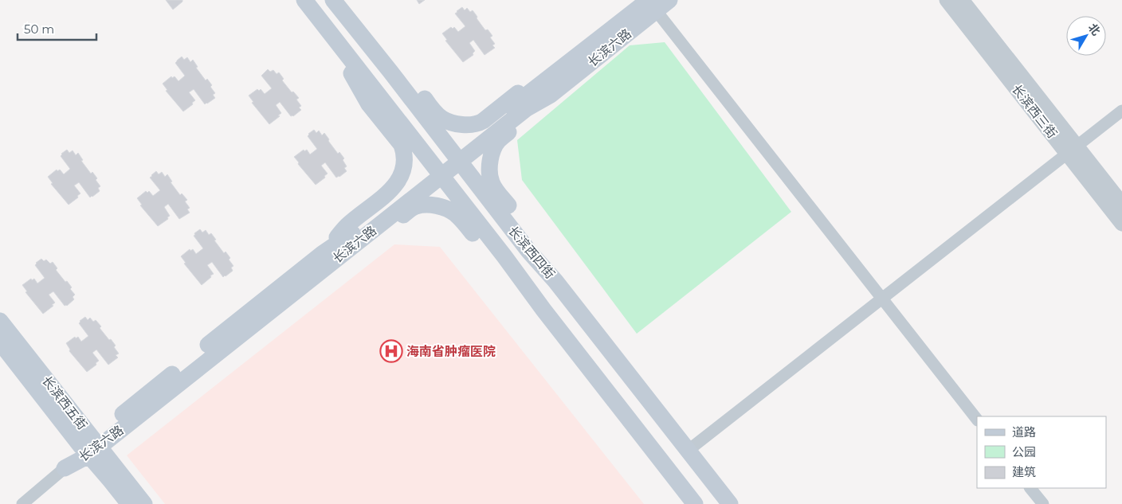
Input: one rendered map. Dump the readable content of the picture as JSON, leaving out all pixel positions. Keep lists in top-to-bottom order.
{
  "streets": {
    "main road": ["长滨六路", "长滨西四街", "长滨西五街"],
    "street": ["长滨西三街"]
  },
  "crossings": [
    ["长滨六路", "长滨西四街"],
    ["长滨六路", "长滨西五街"]
  ],
  "places": {
    "hospital": ["海南省肿瘤医院"]
  },
  "legend": ["道路", "公园", "建筑"],
  "scale_bar": "50 m",
  "north": "top right"
}
